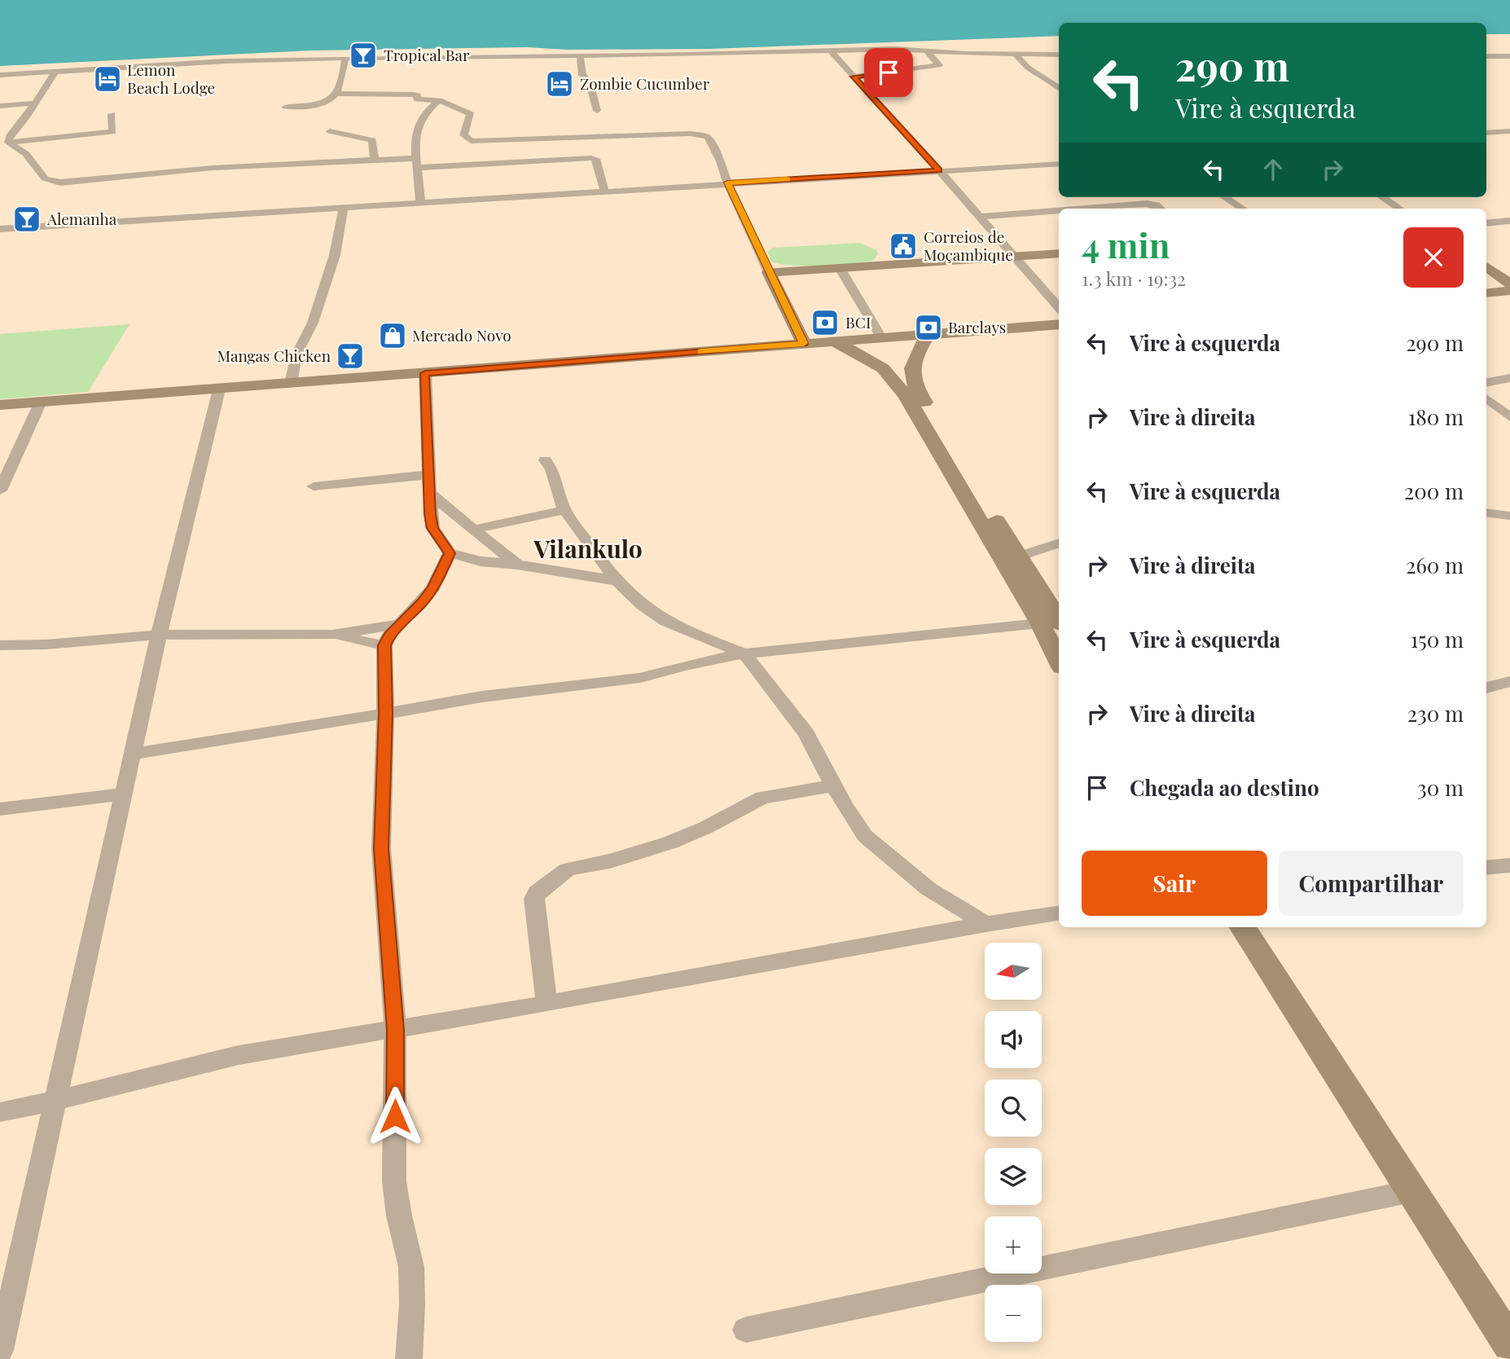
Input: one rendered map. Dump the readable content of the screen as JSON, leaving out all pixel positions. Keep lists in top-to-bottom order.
{
  "districts": ["Vilankulo"],
  "places": {
    "bar": ["Tropical Bar", "Alemanha", "Mangas Chicken"],
    "hotel": ["Lemon Beach Lodge", "Zombie Cucumber"],
    "public building": ["Correios de Moçambique"],
    "bank": ["BCI", "Barclays"],
    "shop": ["Mercado Novo"]
  },
  "north": "left",
  "page": {
    "turn": ["290 m", "Vire à esquerda"],
    "heading": ["4 min", "1.3 km · 19:32"],
    "list": [
      {
        "name": "Vire à esquerda",
        "value": "290 m"
      },
      {
        "name": "Vire à direita",
        "value": "180 m"
      },
      {
        "name": "Vire à esquerda",
        "value": "200 m"
      },
      {
        "name": "Vire à direita",
        "value": "260 m"
      },
      {
        "name": "Vire à esquerda",
        "value": "150 m"
      },
      {
        "name": "Vire à direita",
        "value": "230 m"
      },
      {
        "name": "Chegada ao destino",
        "value": "30 m"
      }
    ],
    "buttons": ["Sair", "Compartilhar"],
    "map_buttons": ["+", "−"]
  }
}
